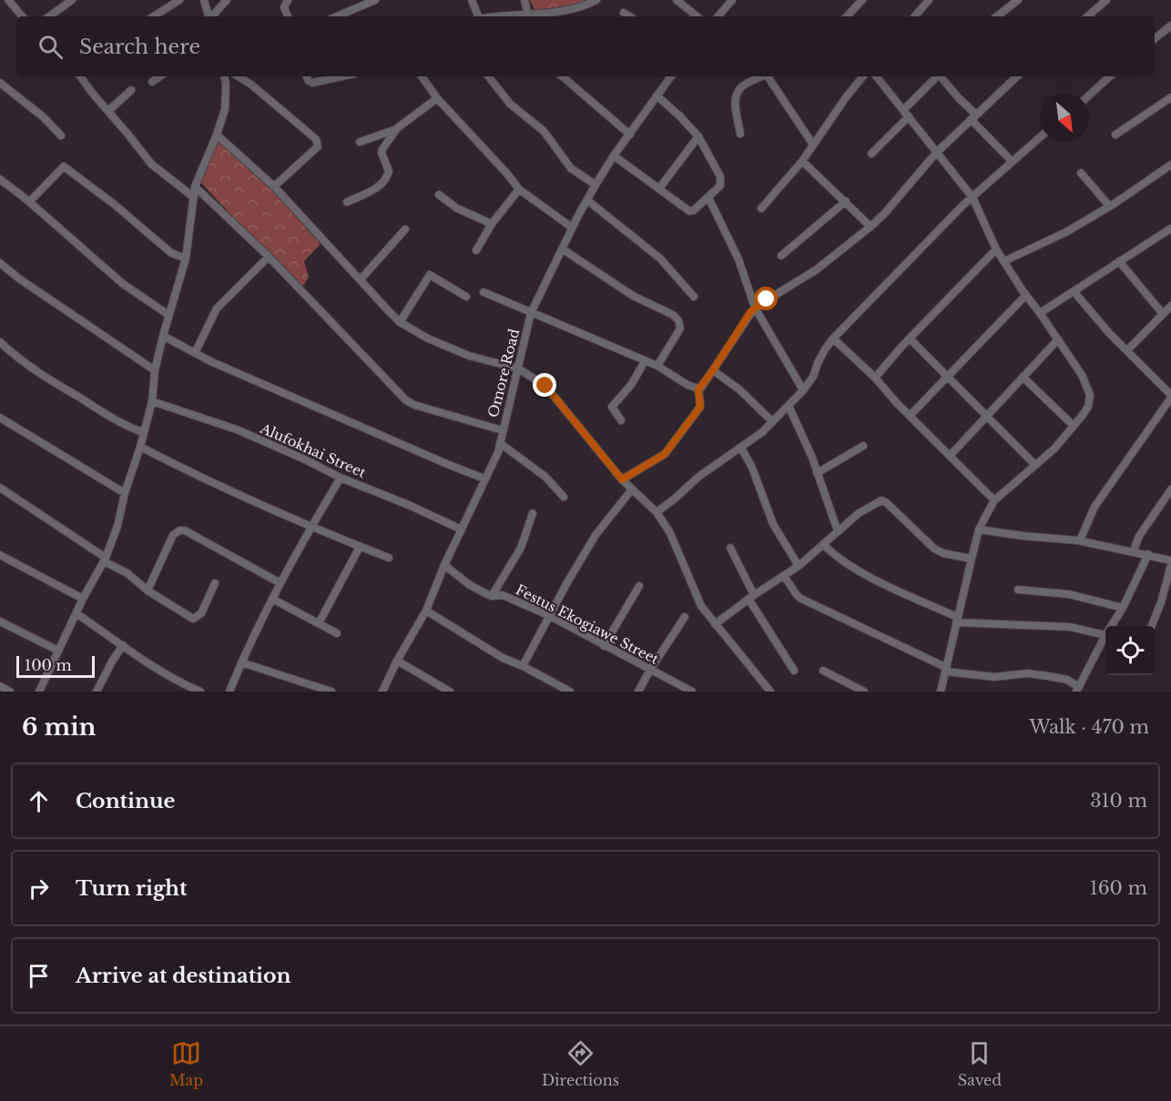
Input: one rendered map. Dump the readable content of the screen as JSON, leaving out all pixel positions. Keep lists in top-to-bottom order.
{
  "streets": {
    "street": ["Omore Road", "Alufokhai Street", "Festus Ekogiawe Street"]
  },
  "crossings": [
    ["Omore Road", "Alufokhai Street"],
    ["Omore Road", "Festus Ekogiawe Street"]
  ],
  "scale_bar": "100 m",
  "north": "bottom right",
  "page": {
    "search": "Search here",
    "scale": "100 m",
    "heading": ["6 min", "Walk · 470 m"],
    "list": [
      ["Continue", "310 m"],
      ["Turn right", "160 m"],
      "Arrive at destination"
    ],
    "nav": ["Map", "Directions", "Saved"]
  }
}
